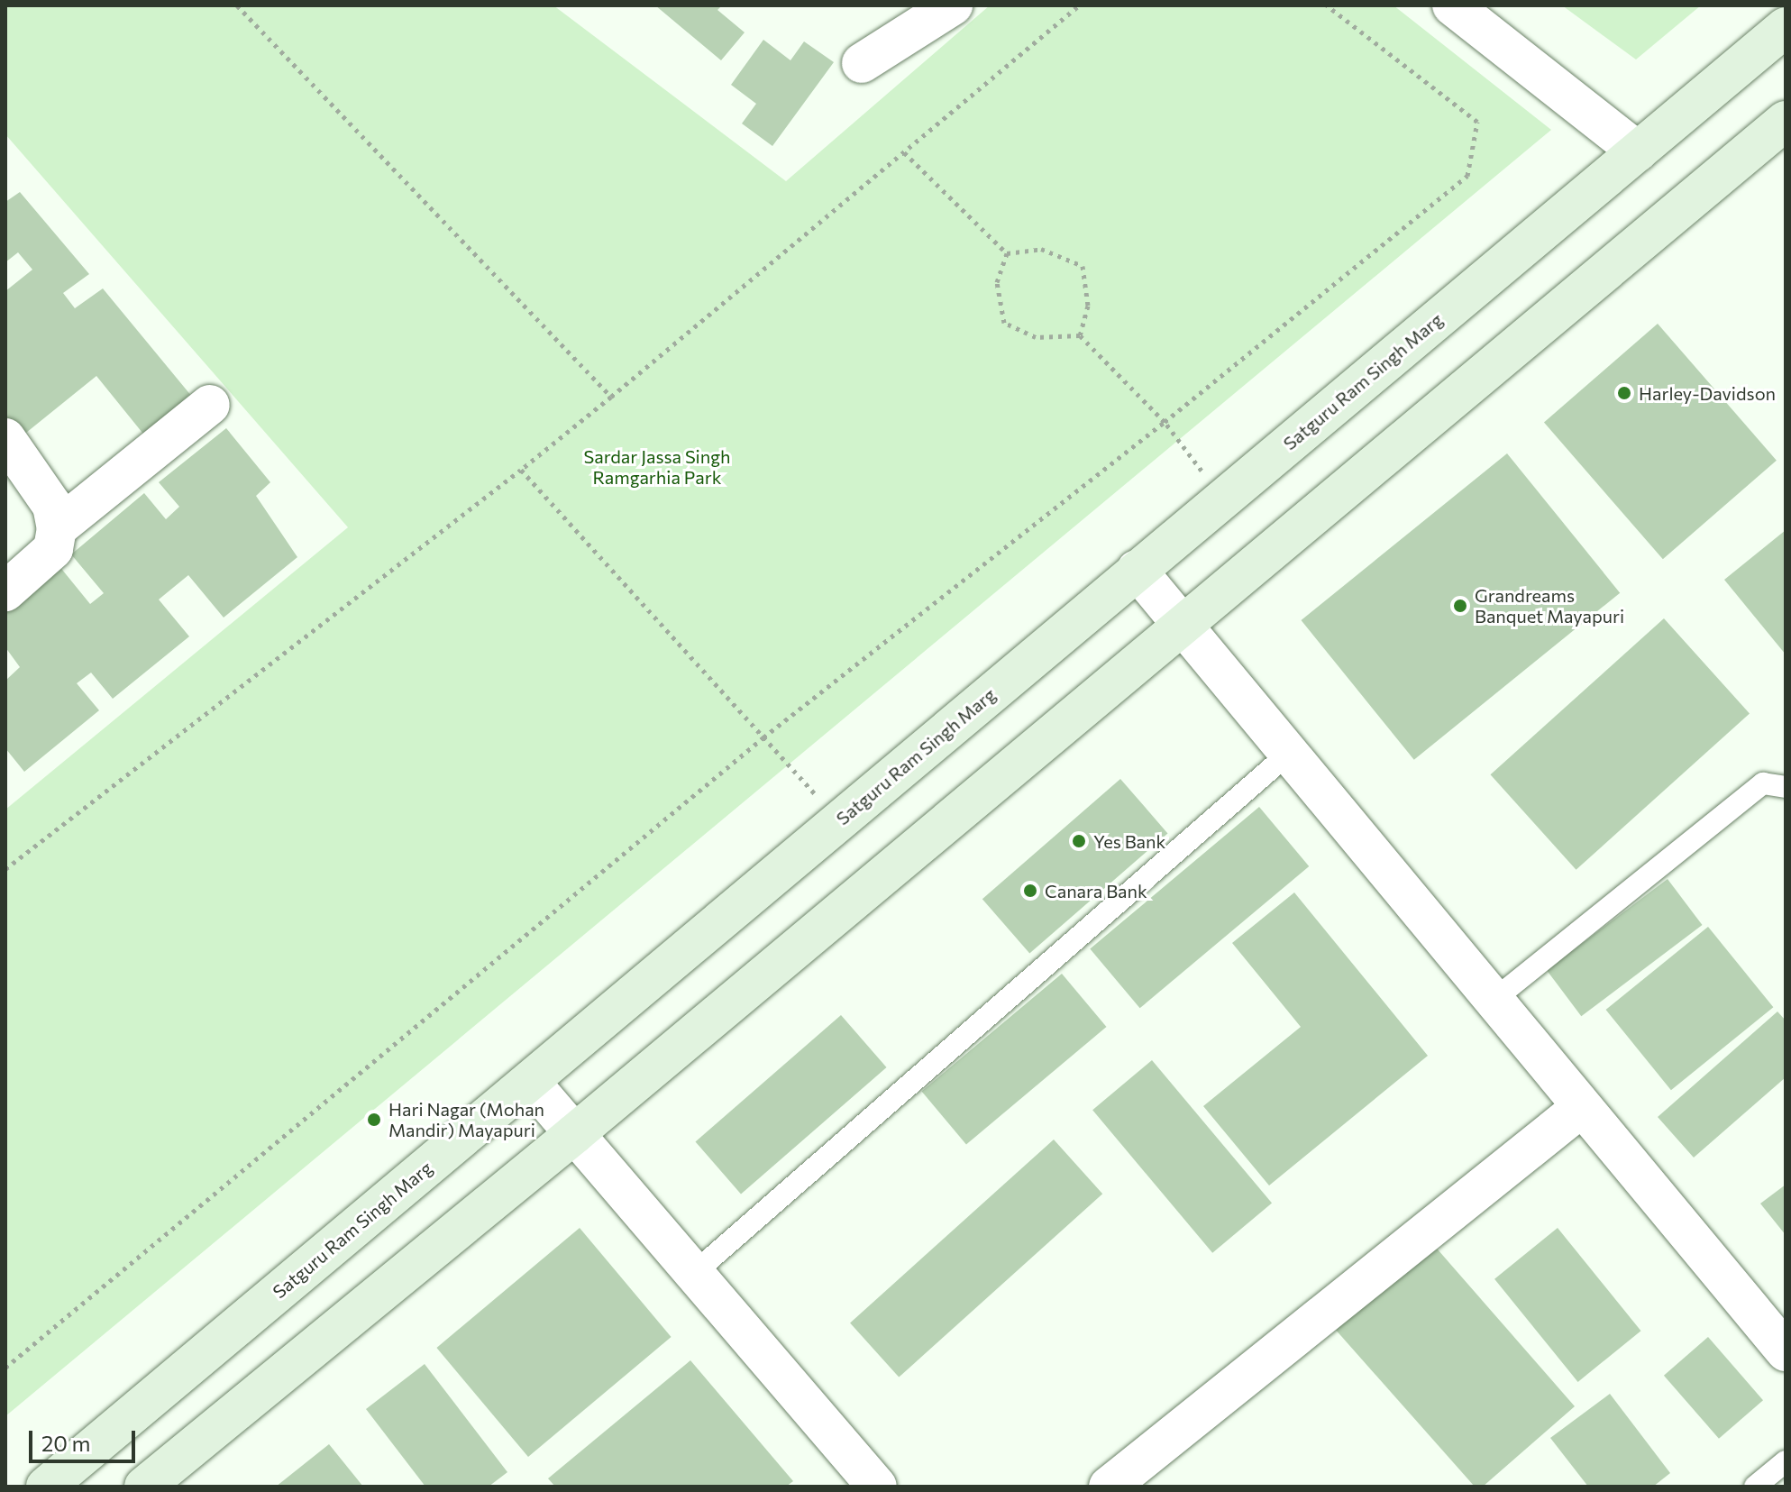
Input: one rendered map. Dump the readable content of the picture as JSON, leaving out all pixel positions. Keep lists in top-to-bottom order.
{
  "streets": {
    "main road": ["Satguru Ram Singh Marg"]
  },
  "parks": ["Sardar Jassa Singh Ramgarhia Park"],
  "places": [
    "Harley-Davidson",
    "Grandreams Banquet Mayapuri",
    "Yes Bank",
    "Canara Bank",
    "Hari Nagar (Mohan Mandir) Mayapuri"
  ],
  "scale_bar": "20 m"
}
